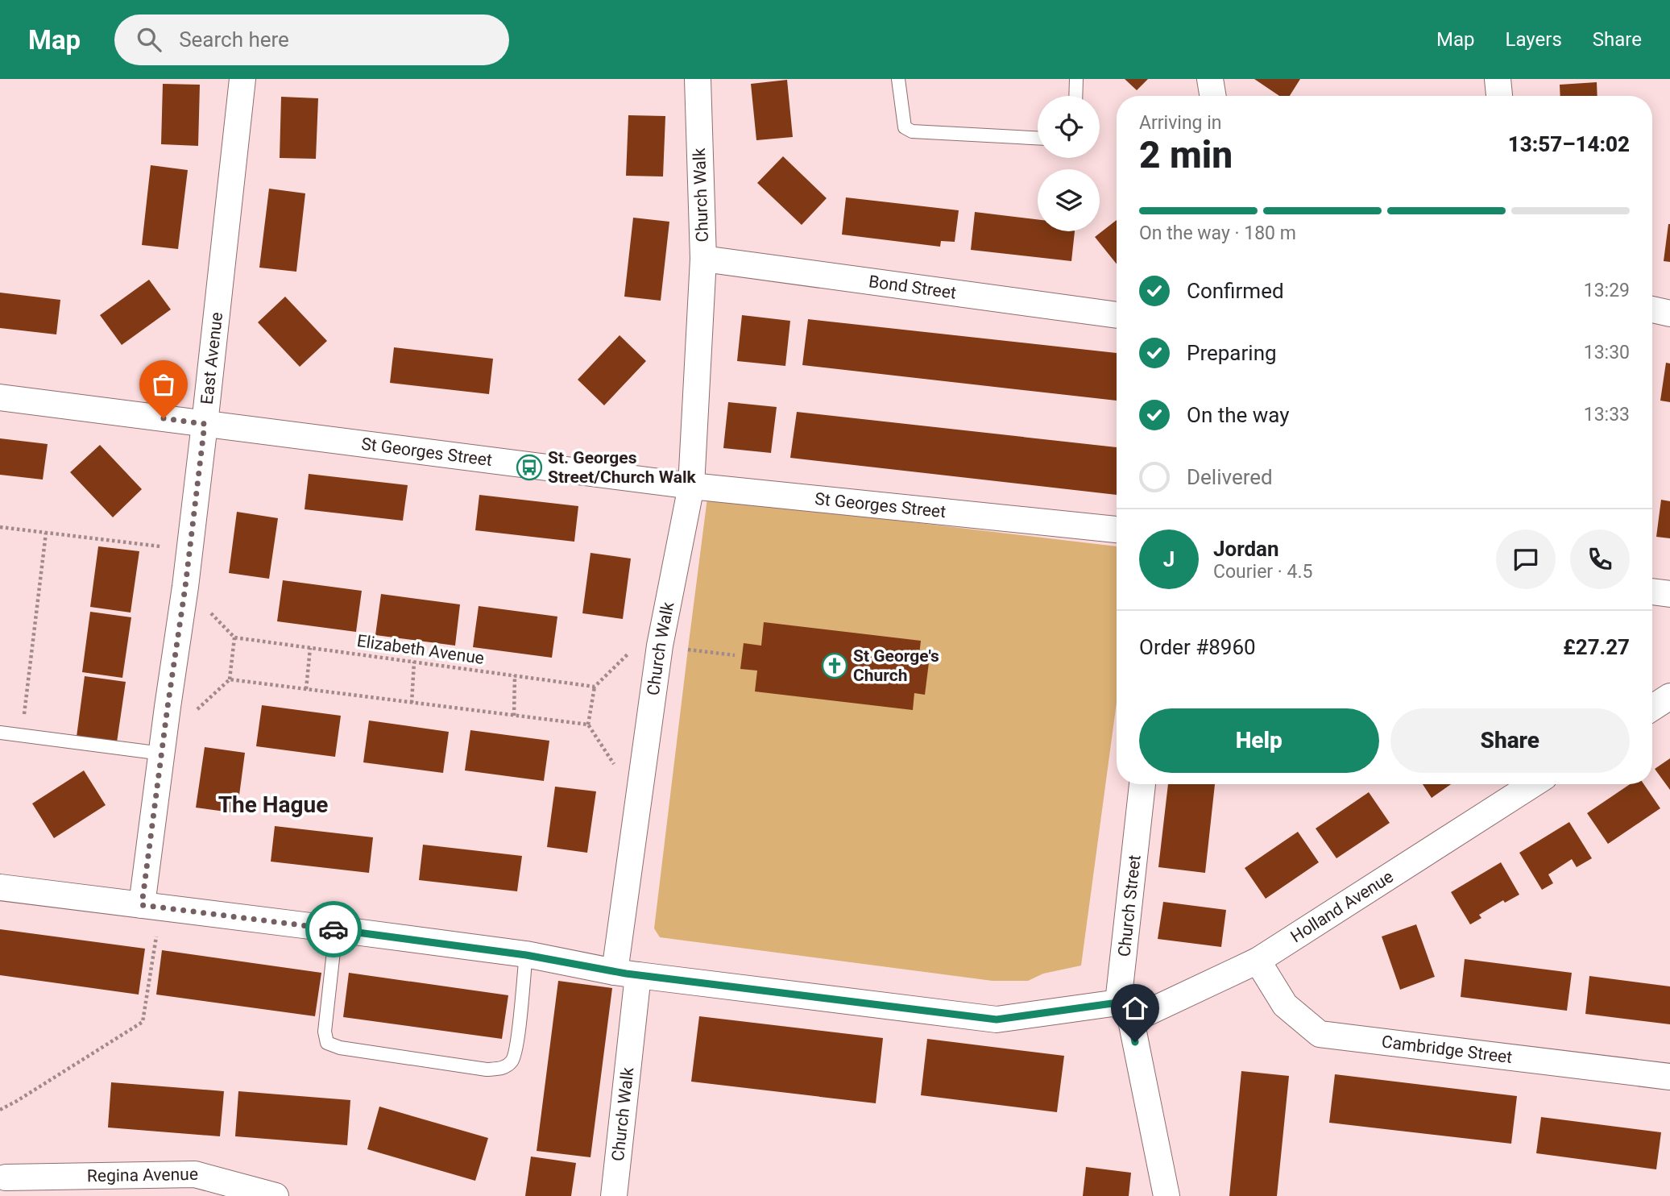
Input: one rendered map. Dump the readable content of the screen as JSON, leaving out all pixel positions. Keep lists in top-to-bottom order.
{
  "streets": {
    "street": [
      "Church Walk",
      "Bond Street",
      "East Avenue",
      "St Georges Street",
      "Church Street",
      "Holland Avenue",
      "Cambridge Street",
      "Regina Avenue"
    ],
    "path": ["Elizabeth Avenue"]
  },
  "crossings": [
    ["Church Walk", "Bond Street"],
    ["Church Walk", "St Georges Street"],
    ["East Avenue", "St Georges Street"],
    ["Church Street", "Holland Avenue"],
    ["Holland Avenue", "Cambridge Street"]
  ],
  "districts": ["The Hague"],
  "places": {
    "bus stop": ["St. Georges Street/Church Walk"],
    "church": ["St George's Church"]
  },
  "page": {
    "header": "Map",
    "search": "Search here",
    "nav": ["Map", "Layers", "Share"],
    "heading": ["2 min", "Arriving in", "13:57–14:02"],
    "panel": [
      "Jordan",
      "Courier · 4.5",
      "Order #8960",
      "£27.27"
    ],
    "bar": "On the way · 180 m",
    "list": [
      ["Confirmed", "13:29"],
      ["Preparing", "13:30"],
      ["On the way", "13:33"],
      "Delivered"
    ],
    "round": "J",
    "buttons": ["Help", "Share"]
  }
}
